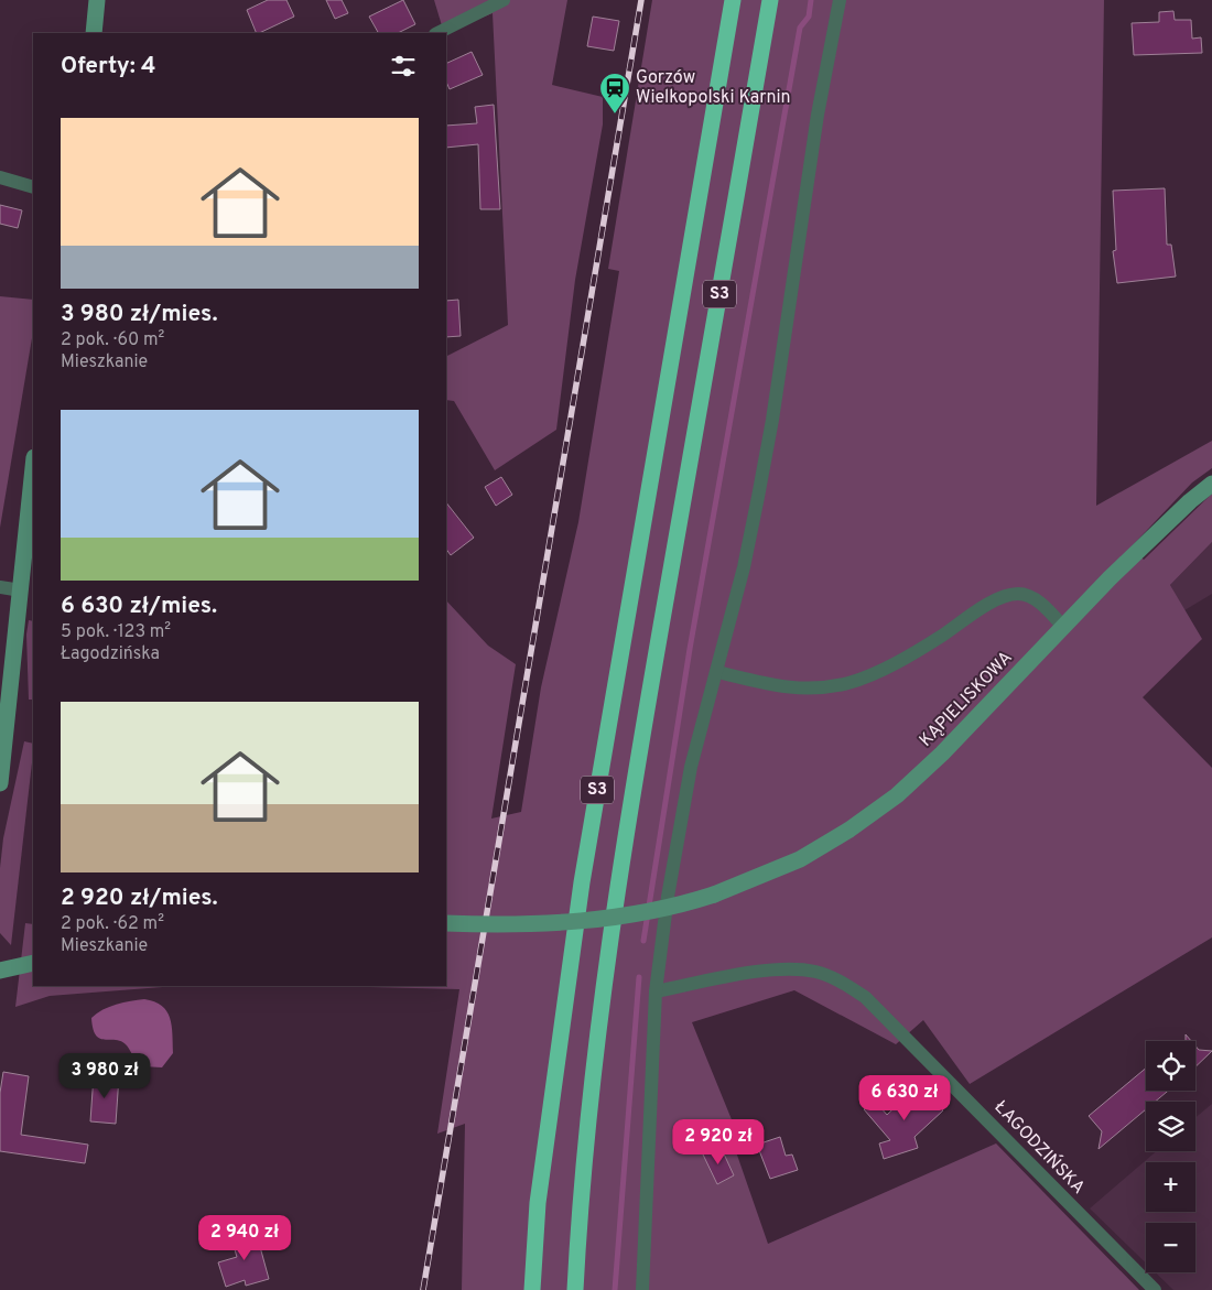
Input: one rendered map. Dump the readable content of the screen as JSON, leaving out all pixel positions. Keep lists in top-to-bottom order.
{
  "streets": {
    "highway": ["S3"],
    "street": ["KĄPIELISKOWA", "ŁAGODZIŃSKA"]
  },
  "places": {
    "station": ["Gorzów Wielkopolski Karnin"]
  },
  "page": {
    "heading": "Oferty: 4",
    "list": [
      {
        "name": "3 980 zł/mies.",
        "note": "2 pok. · 60 m² · Mieszkanie"
      },
      {
        "name": "6 630 zł/mies.",
        "note": "5 pok. · 123 m² · Łagodzińska"
      },
      {
        "name": "2 920 zł/mies.",
        "note": "2 pok. · 62 m² · Mieszkanie"
      }
    ],
    "map_buttons": ["+", "−"],
    "price": [
      "3 980 zł",
      "6 630 zł",
      "2 920 zł",
      "2 940 zł"
    ]
  }
}
